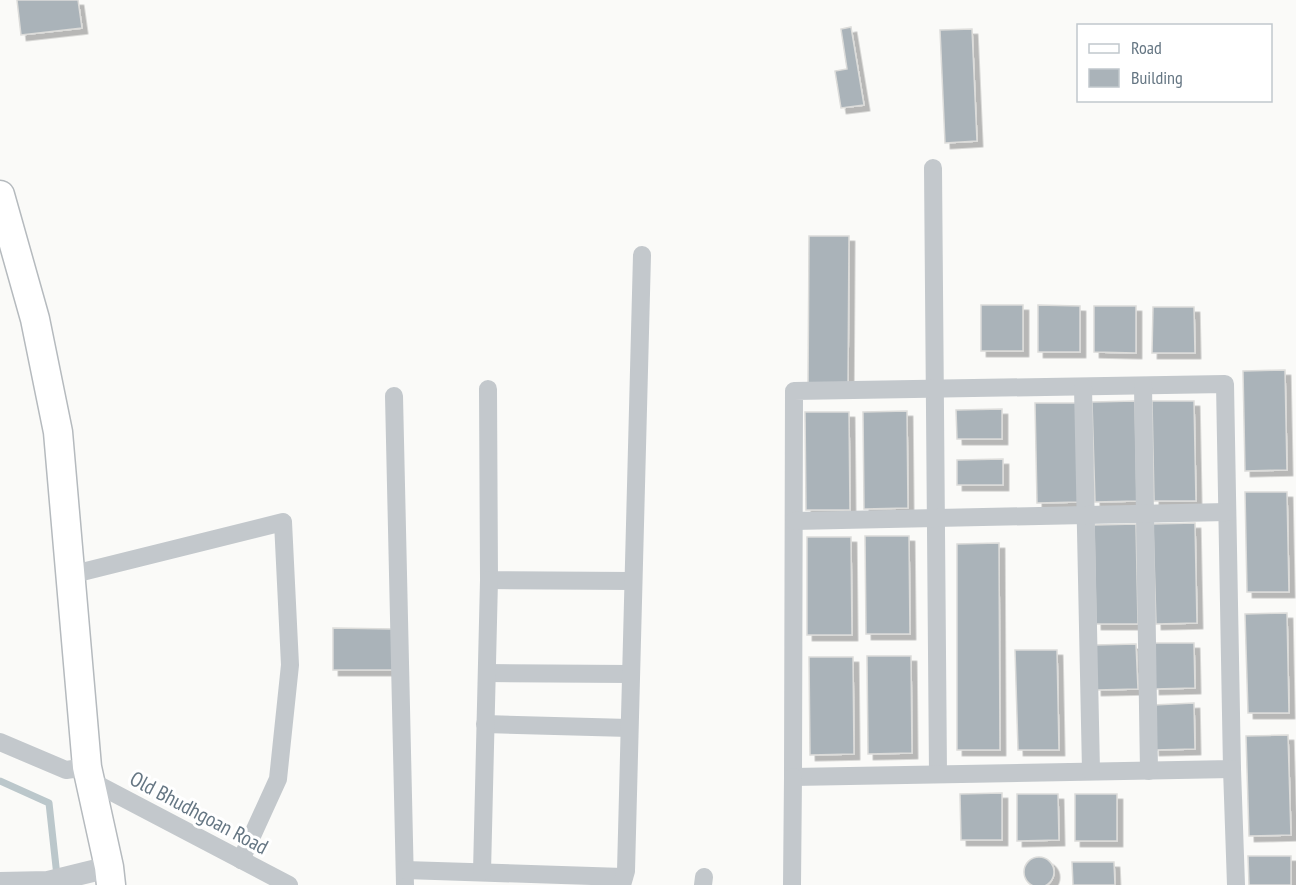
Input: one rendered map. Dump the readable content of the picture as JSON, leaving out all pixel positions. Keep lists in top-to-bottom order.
{
  "streets": {
    "street": ["Old Bhudhgoan Road"]
  },
  "legend": ["Road", "Building"]
}
